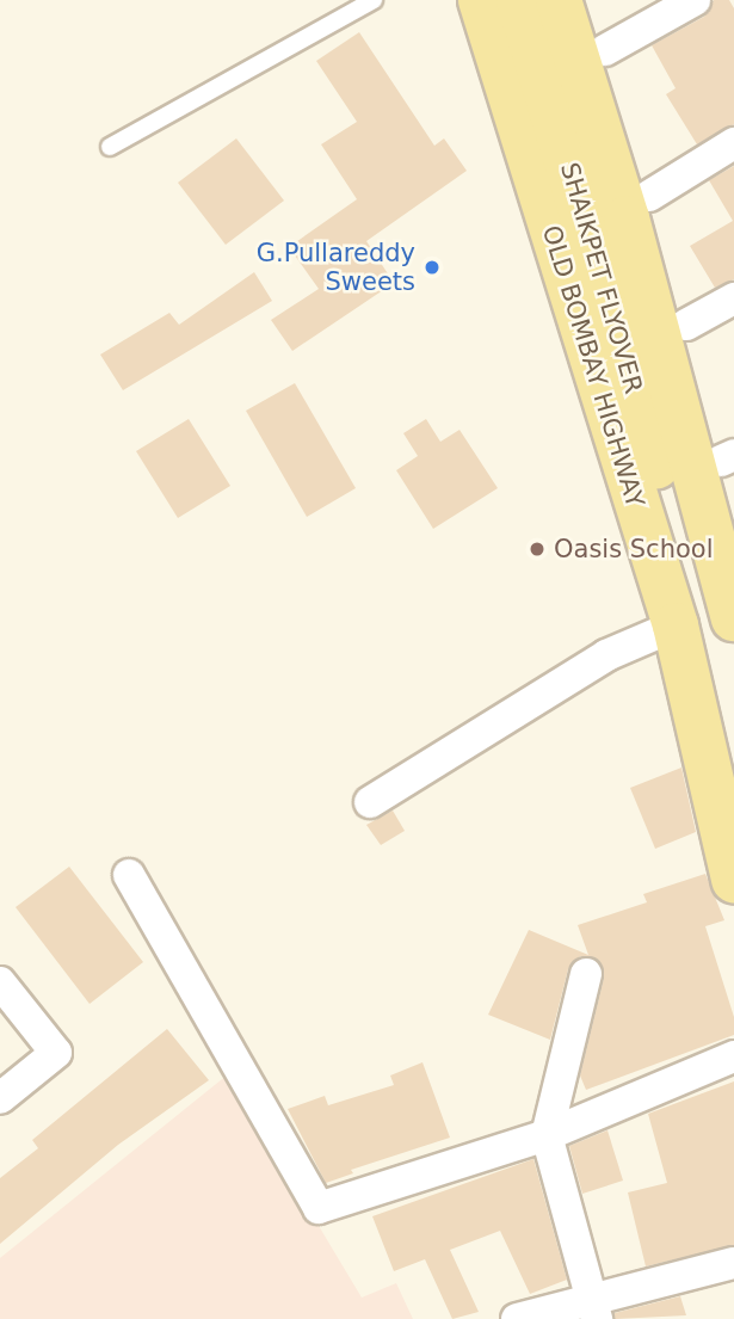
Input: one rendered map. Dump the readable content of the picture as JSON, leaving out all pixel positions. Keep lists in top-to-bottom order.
{
  "streets": {
    "main road": ["SHAIKPET FLYOVER", "OLD BOMBAY HIGHWAY"]
  },
  "places": ["G.Pullareddy Sweets", "Oasis School"]
}
